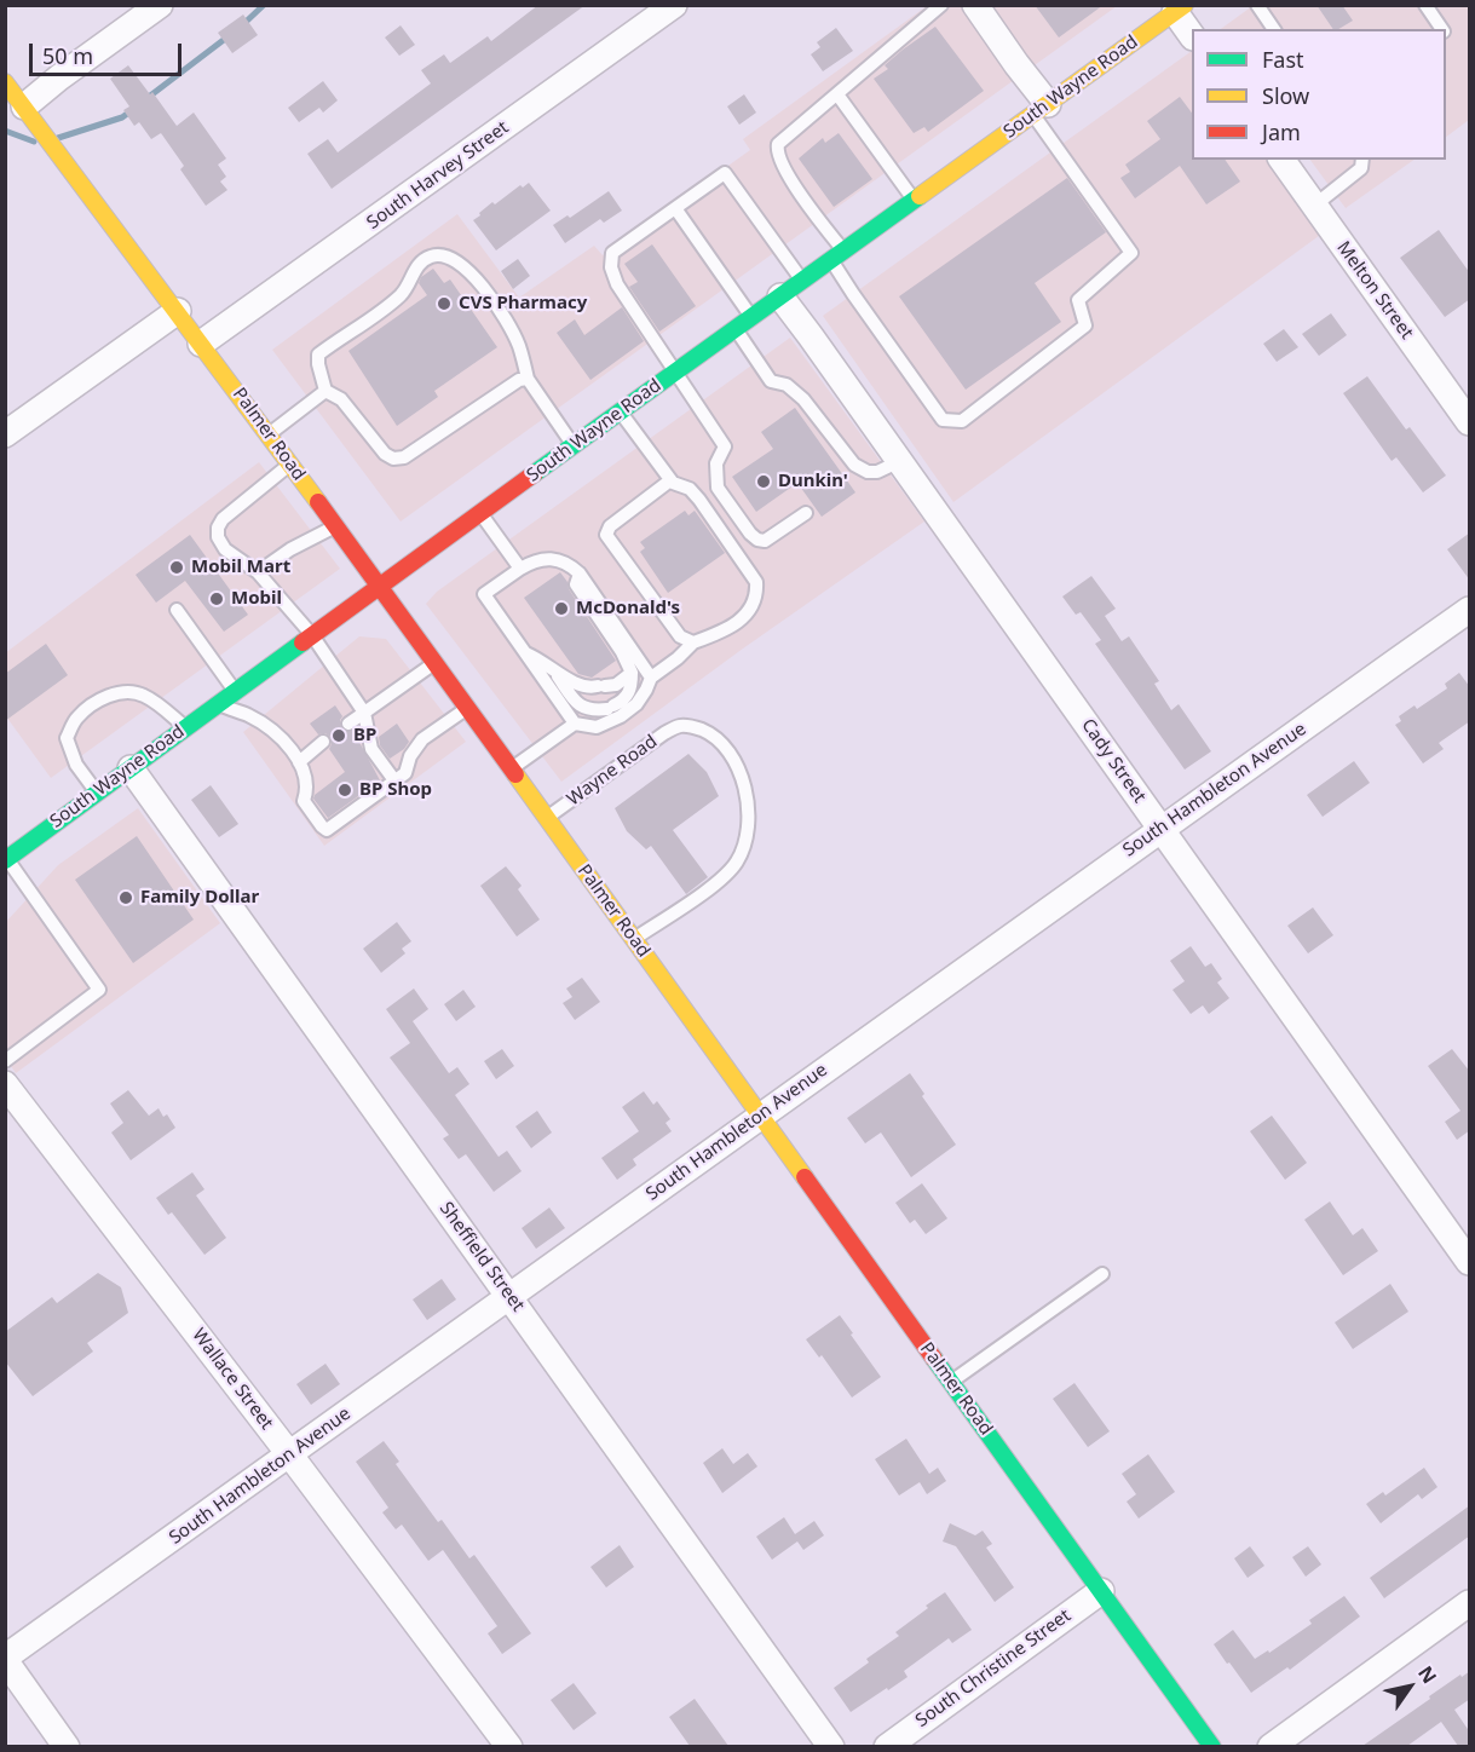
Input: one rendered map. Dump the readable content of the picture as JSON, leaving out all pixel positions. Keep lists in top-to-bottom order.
{
  "streets": {
    "street": [
      "South Wayne Road",
      "South Harvey Street",
      "Melton Street",
      "Palmer Road",
      "Cady Street",
      "South Hambleton Avenue",
      "Sheffield Street",
      "Wallace Street",
      "South Christine Street"
    ],
    "lane": ["Wayne Road"]
  },
  "crossings": [
    ["South Wayne Road", "Palmer Road"],
    ["South Wayne Road", "Cady Street"],
    ["South Wayne Road", "Sheffield Street"],
    ["South Harvey Street", "Palmer Road"],
    ["Palmer Road", "Wayne Road"],
    ["Palmer Road", "South Hambleton Avenue"],
    ["Palmer Road", "South Christine Street"],
    ["Cady Street", "South Hambleton Avenue"],
    ["South Hambleton Avenue", "Sheffield Street"],
    ["South Hambleton Avenue", "Wallace Street"]
  ],
  "places": [
    "CVS Pharmacy",
    "Dunkin'",
    "Mobil Mart",
    "Mobil",
    "McDonald's",
    "BP",
    "BP Shop",
    "Family Dollar"
  ],
  "legend": ["Fast", "Slow", "Jam"],
  "scale_bar": "50 m",
  "north": "top right"
}
